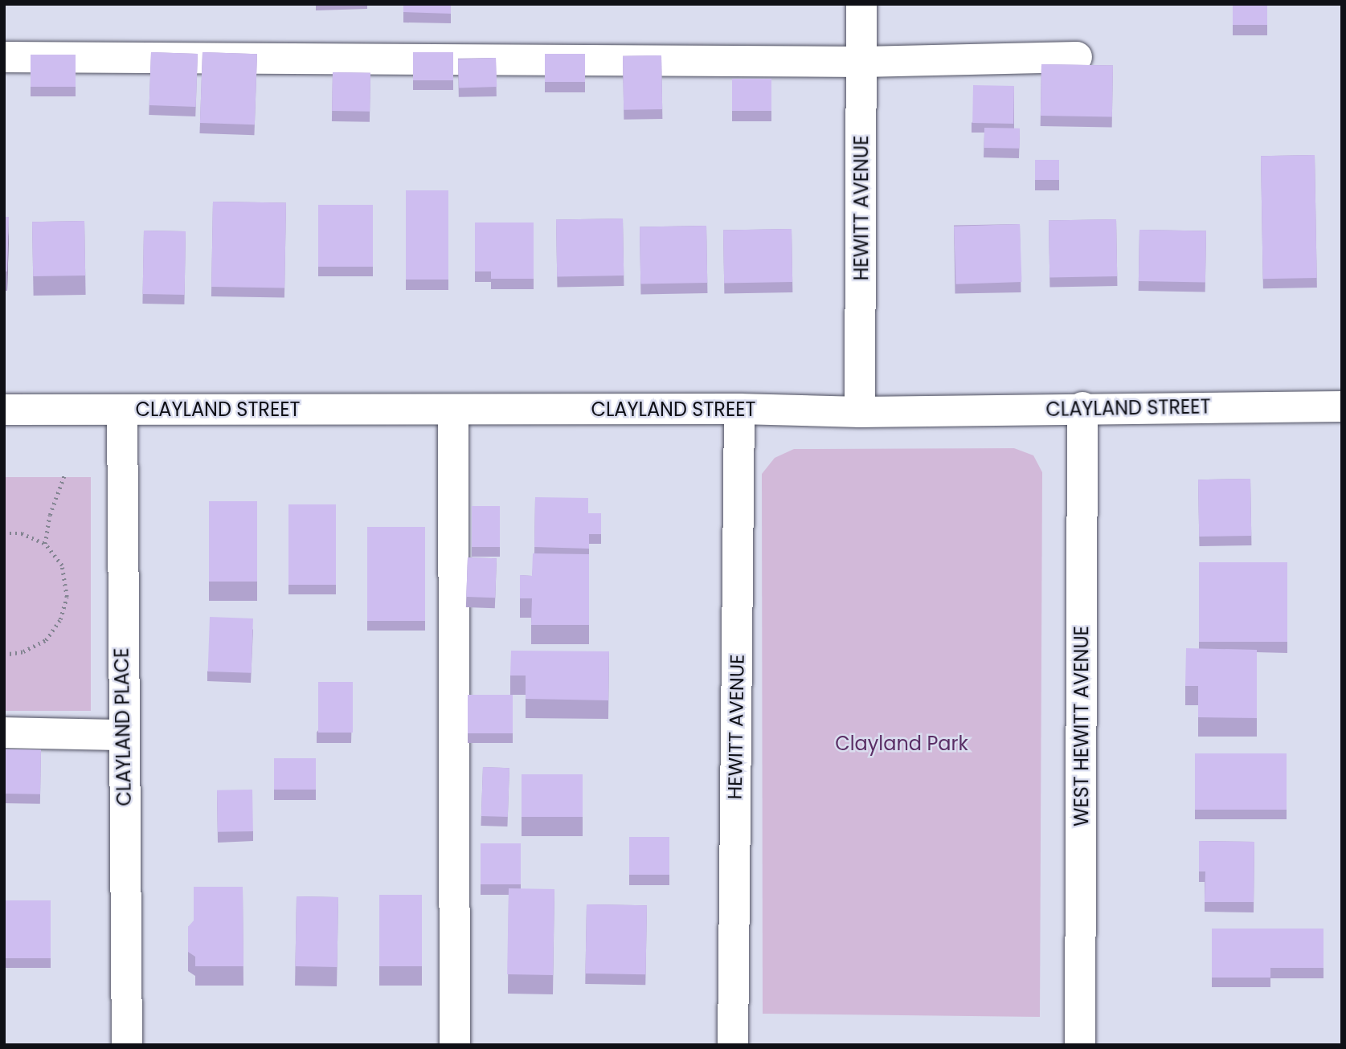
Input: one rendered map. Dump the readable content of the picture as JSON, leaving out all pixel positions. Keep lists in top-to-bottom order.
{
  "streets": {
    "street": [
      "HEWITT AVENUE",
      "CLAYLAND STREET",
      "WEST HEWITT AVENUE",
      "CLAYLAND PLACE"
    ]
  },
  "crossings": [
    ["HEWITT AVENUE", "CLAYLAND STREET"],
    ["CLAYLAND STREET", "WEST HEWITT AVENUE"],
    ["CLAYLAND STREET", "CLAYLAND PLACE"]
  ],
  "parks": ["Clayland Park"]
}
